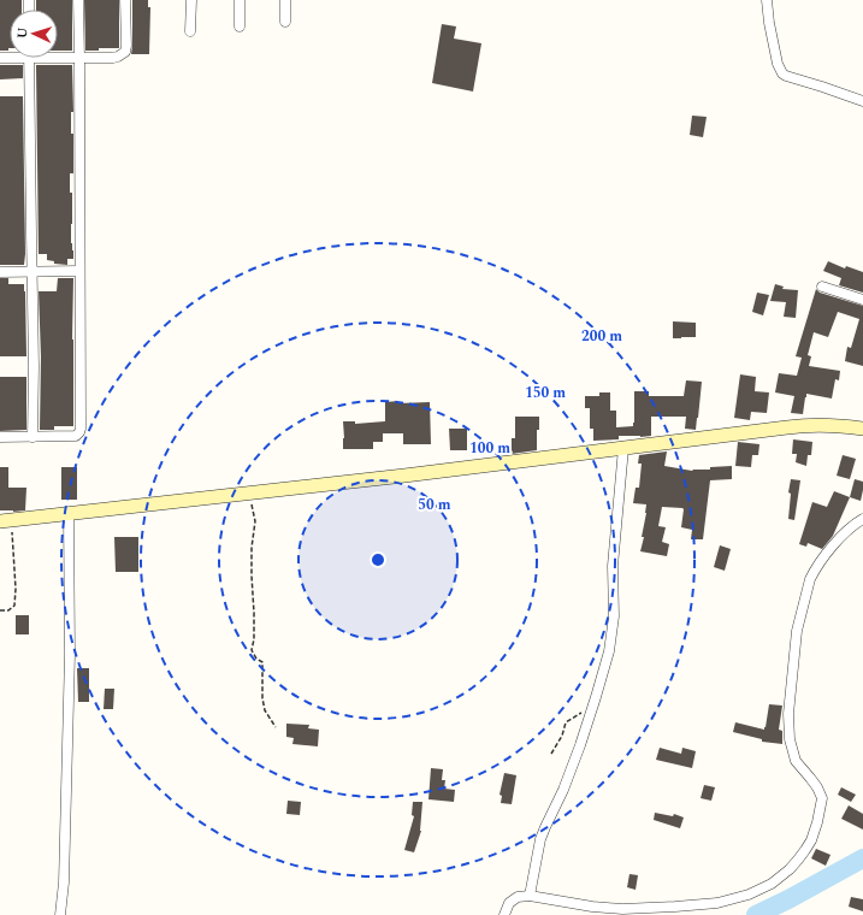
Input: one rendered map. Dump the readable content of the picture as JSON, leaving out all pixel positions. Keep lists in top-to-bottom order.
{
  "north": "left",
  "rings": [
    "200 m",
    "150 m",
    "100 m",
    "50 m"
  ]
}
